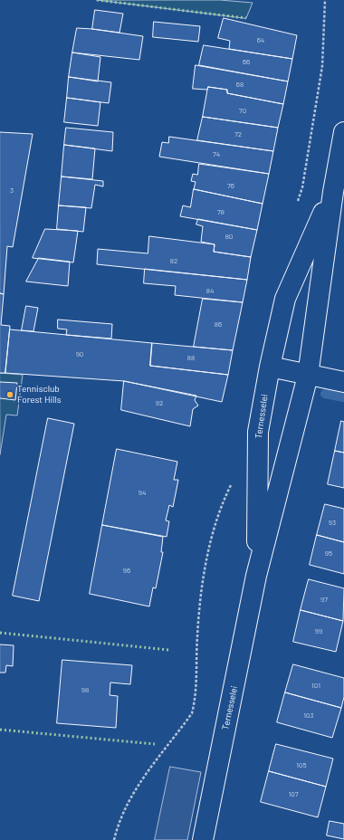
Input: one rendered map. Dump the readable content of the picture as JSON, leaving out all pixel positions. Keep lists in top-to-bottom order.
{
  "streets": {
    "street": ["Ternesselei"]
  },
  "places": ["Tennisclub Forest Hills"],
  "house_numbers": [
    "64",
    "66",
    "68",
    "70",
    "72",
    "74",
    "76",
    "3",
    "78",
    "80",
    "82",
    "84",
    "86",
    "90",
    "88",
    "92",
    "94",
    "93",
    "95",
    "96",
    "97",
    "99",
    "101",
    "98",
    "103",
    "105",
    "107"
  ]
}
